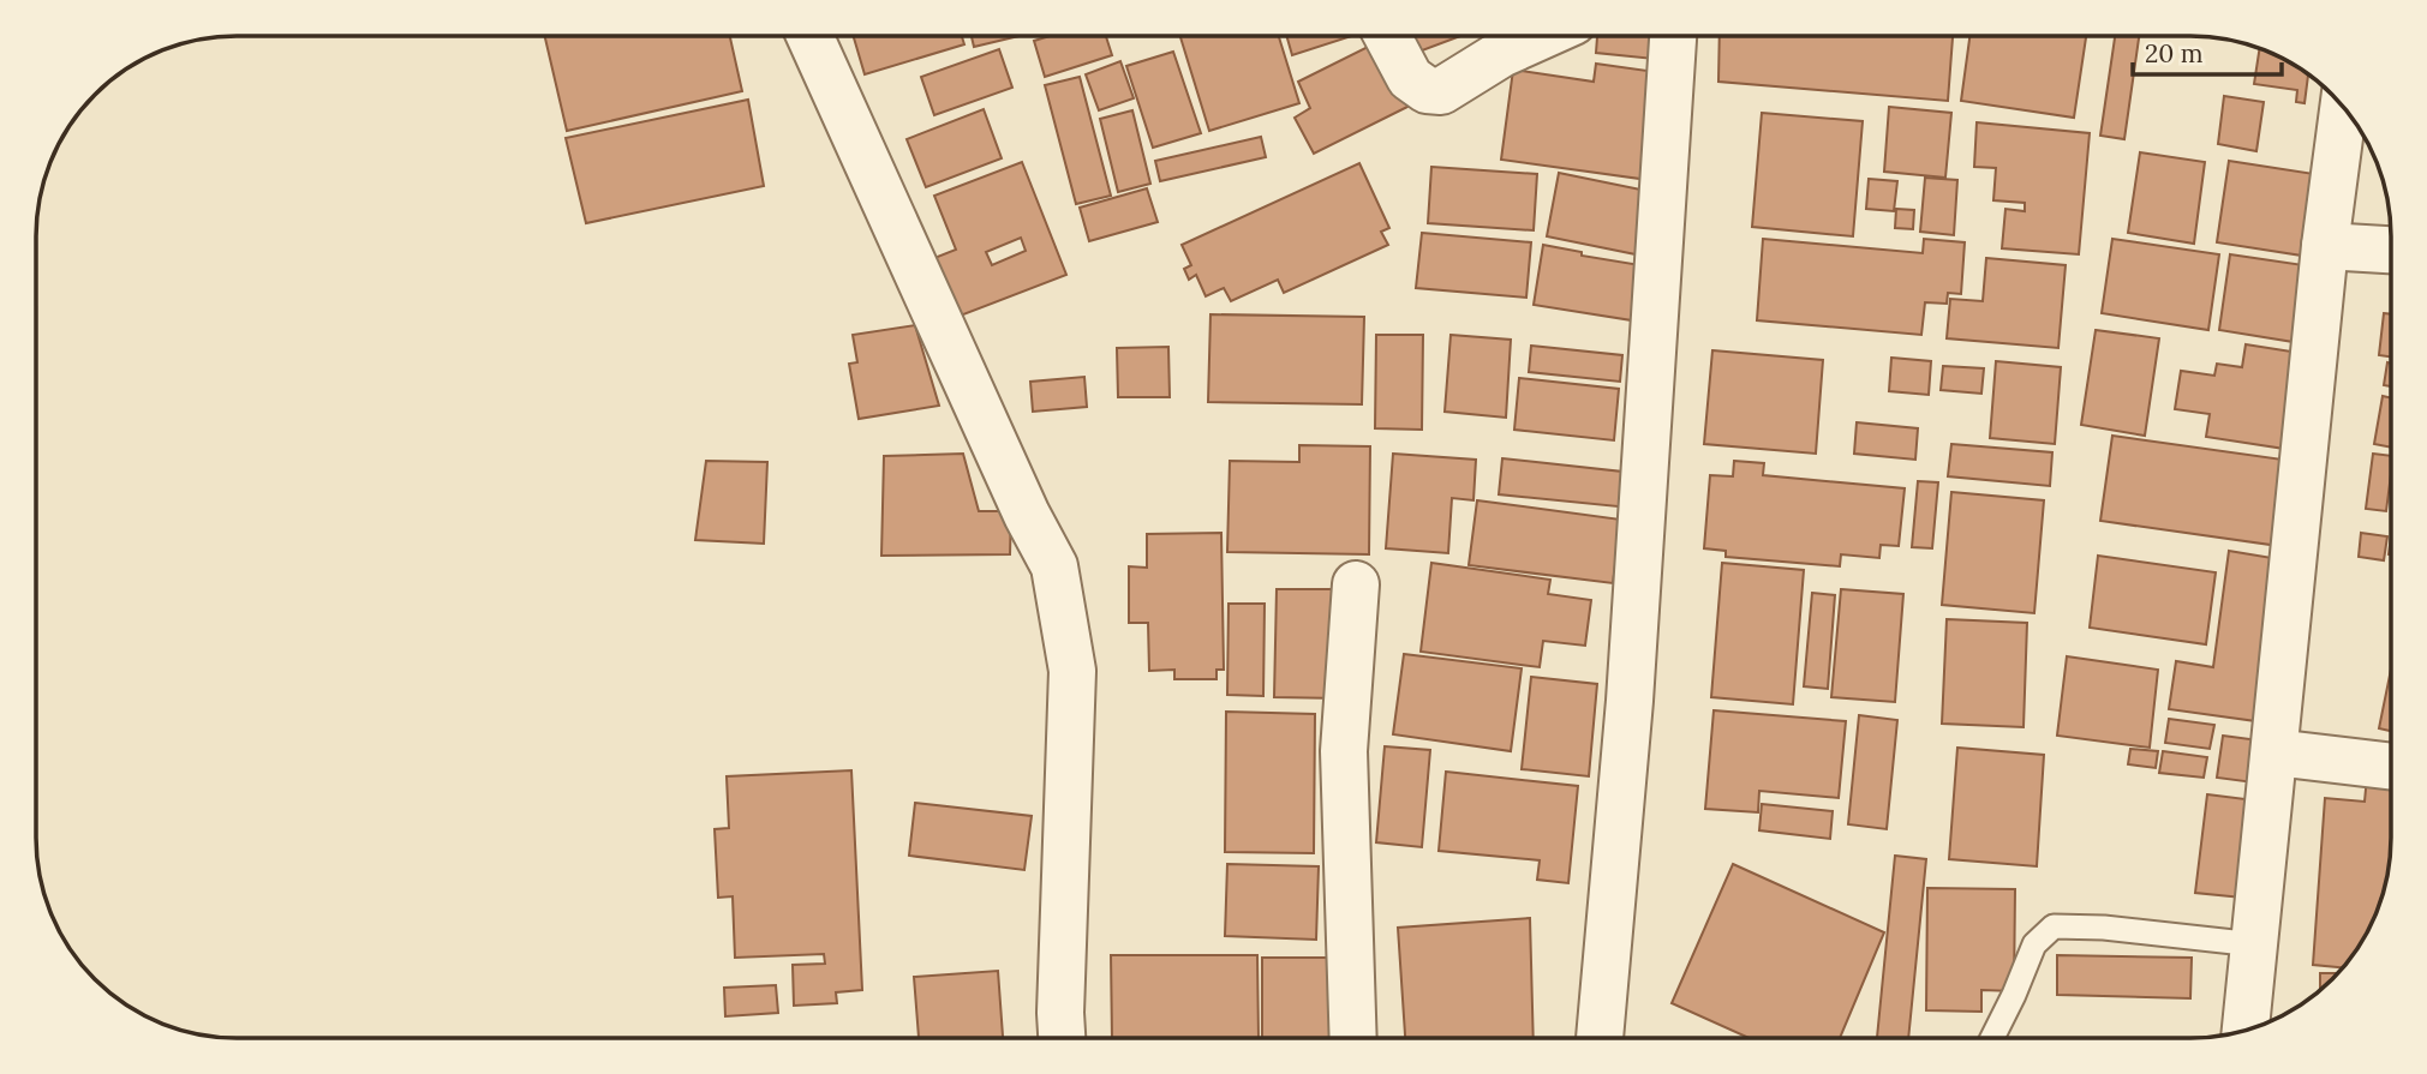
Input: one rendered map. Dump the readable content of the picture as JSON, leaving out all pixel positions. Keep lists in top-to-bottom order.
{
  "scale_bar": "20 m"
}
